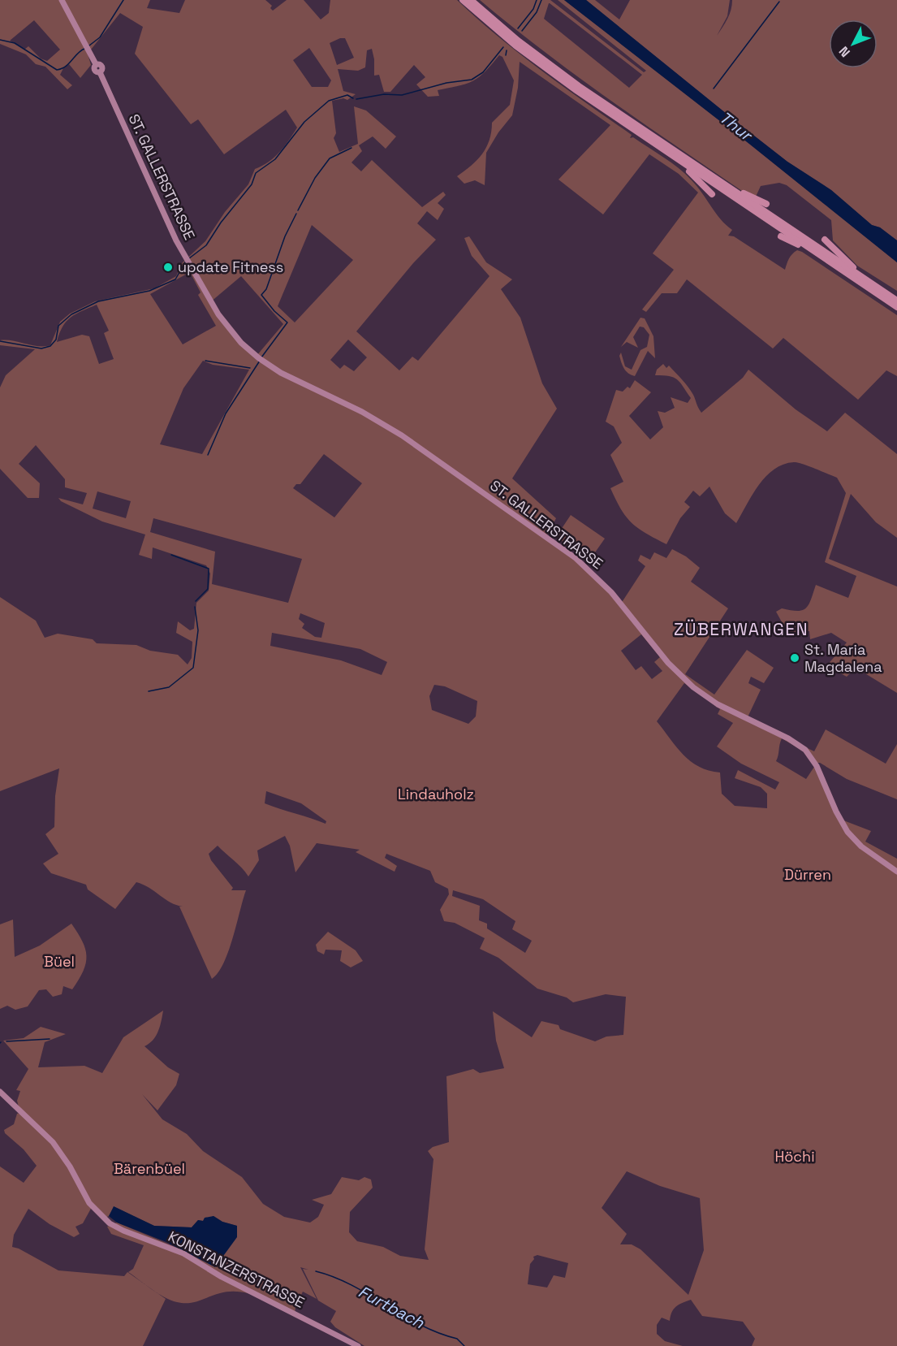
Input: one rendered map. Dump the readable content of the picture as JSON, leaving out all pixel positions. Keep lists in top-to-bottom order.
{
  "streets": {
    "main road": ["ST. GALLERSTRASSE", "KONSTANZERSTRASSE"]
  },
  "districts": ["ZÜBERWANGEN"],
  "water": ["Thur", "Furtbach"],
  "parks": [
    "Lindauholz",
    "Dürren",
    "Büel",
    "Höchi",
    "Bärenbüel"
  ],
  "places": ["update Fitness", "St. Maria Magdalena"],
  "north": "bottom left"
}
